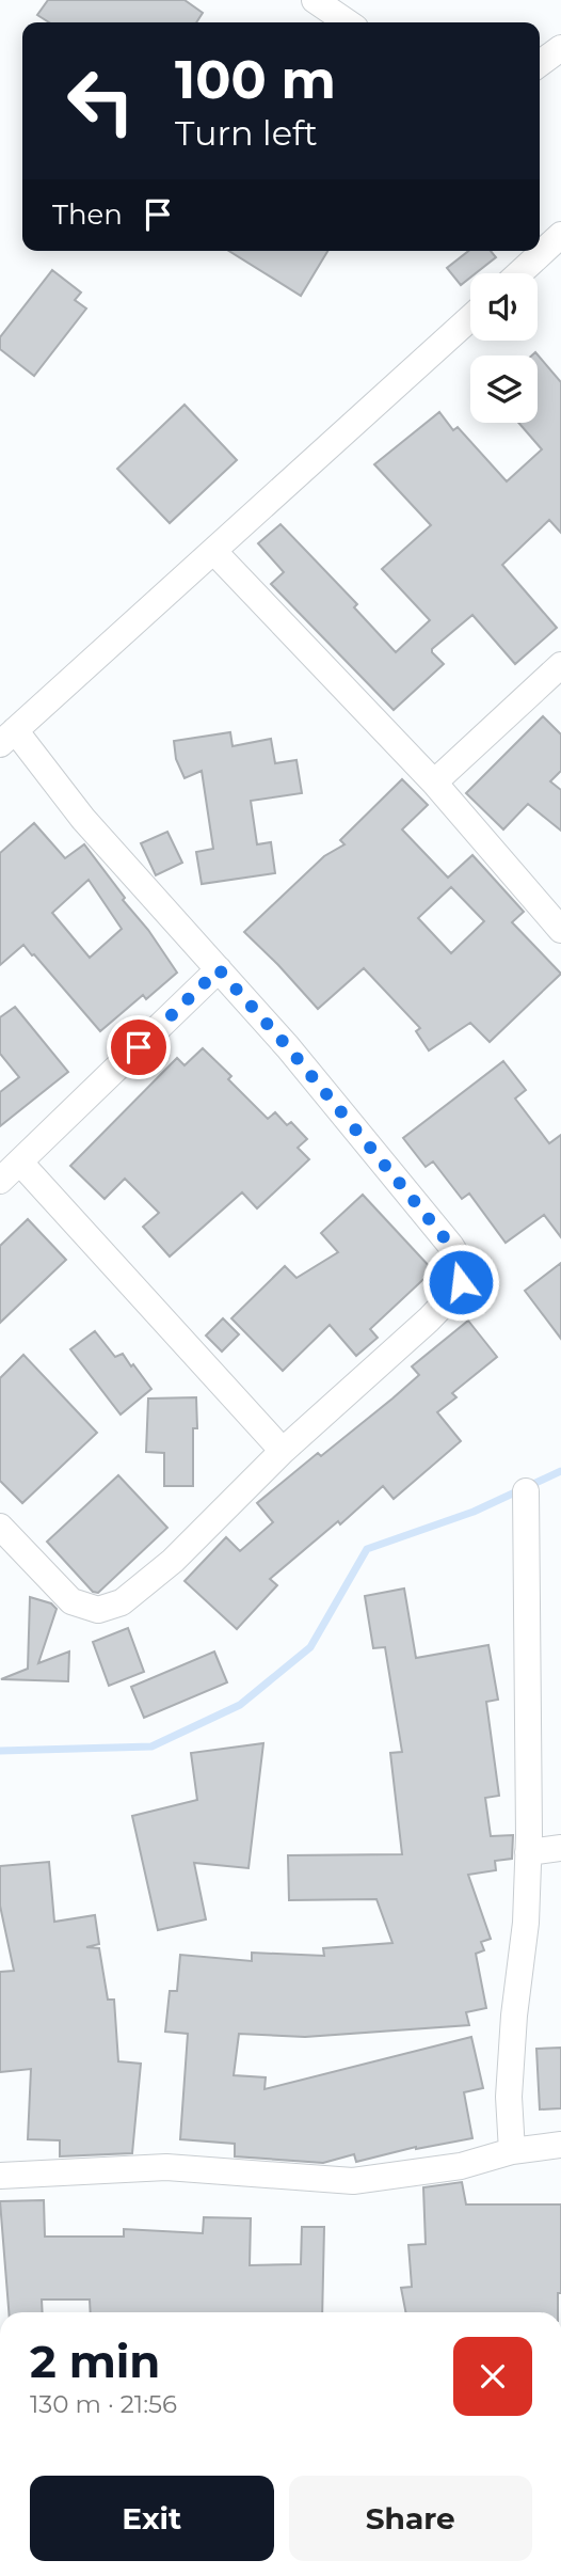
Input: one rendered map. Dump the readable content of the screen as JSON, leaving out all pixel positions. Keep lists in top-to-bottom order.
{
  "page": {
    "turn": ["100 m", "Turn left"],
    "then": "Then",
    "heading": ["2 min", "130 m · 21:56"],
    "buttons": ["Exit", "Share"]
  }
}
